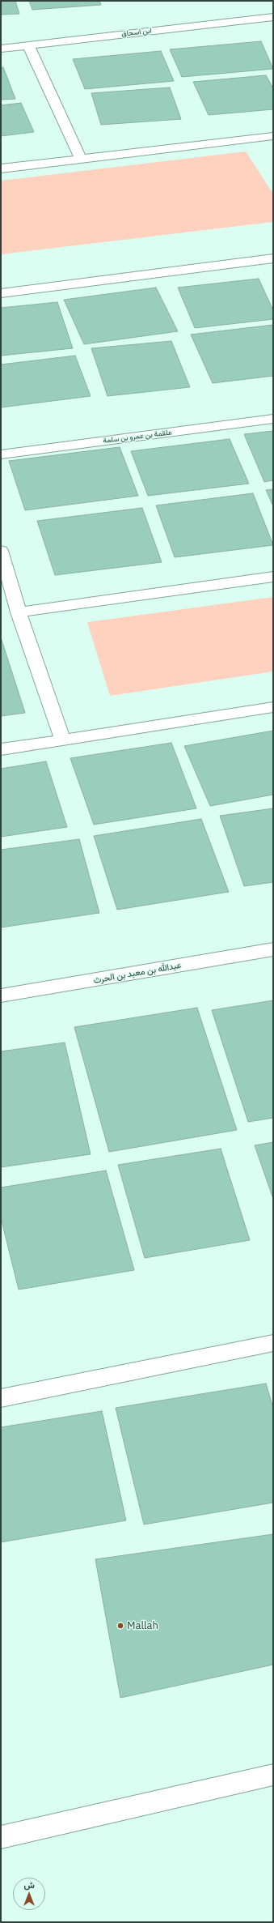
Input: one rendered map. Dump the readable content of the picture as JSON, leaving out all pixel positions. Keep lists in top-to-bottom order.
{
  "streets": {
    "street": ["ابن اسحاق", "علقمة بن عمرو بن سلمة", "عبدالله بن معبد بن الحرث"]
  },
  "places": ["Mallah"],
  "north": "top"
}
